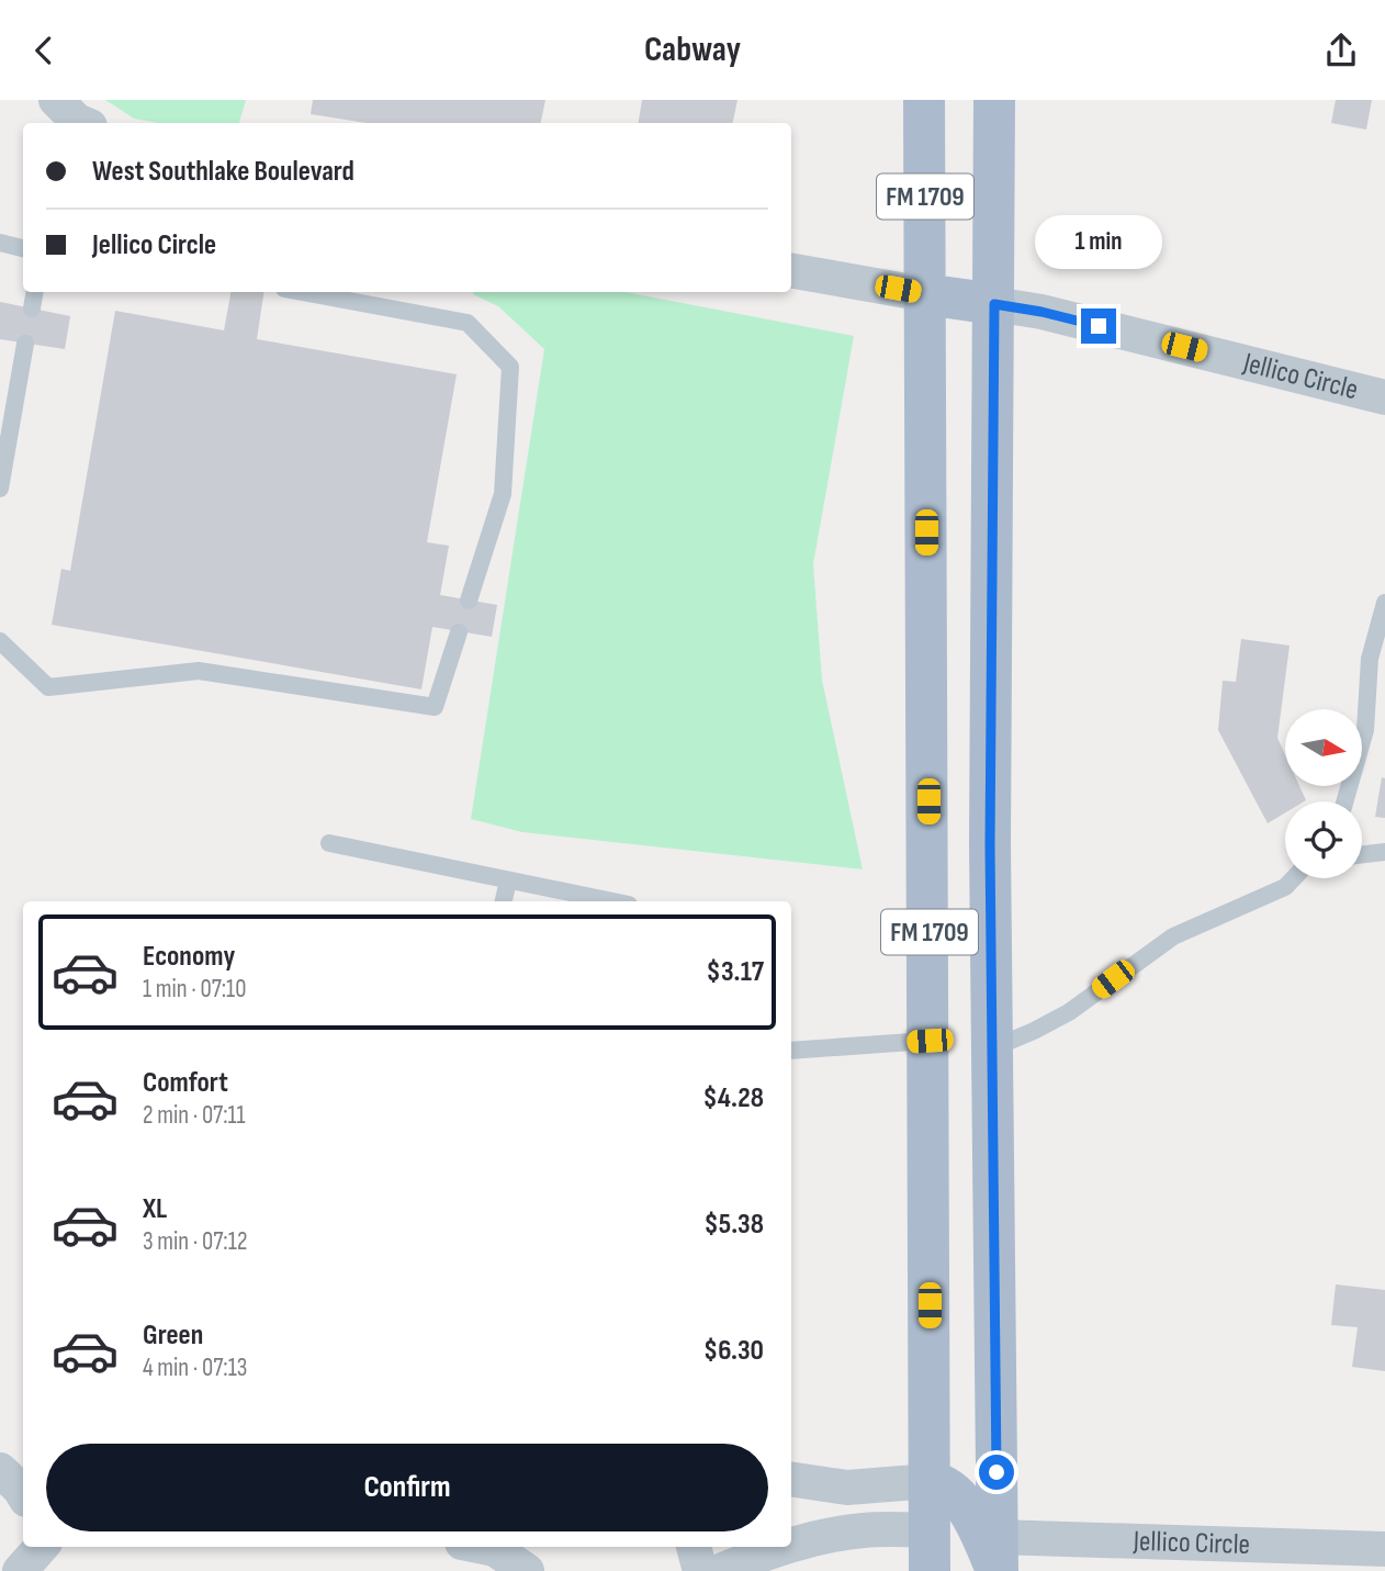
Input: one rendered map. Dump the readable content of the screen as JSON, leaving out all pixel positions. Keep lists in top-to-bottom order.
{
  "streets": {
    "main road": ["FM 1709"],
    "street": ["Jellico Circle"]
  },
  "crossings": [
    ["FM 1709", "Jellico Circle"]
  ],
  "north": "right",
  "page": {
    "header": "Cabway",
    "banner": ["West Southlake Boulevard", "Jellico Circle"],
    "bubble": "1 min",
    "list": [
      {
        "name": "Economy",
        "note": "1 min · 07:10",
        "value": "$3.17"
      },
      {
        "name": "Comfort",
        "note": "2 min · 07:11",
        "value": "$4.28"
      },
      {
        "name": "XL",
        "note": "3 min · 07:12",
        "value": "$5.38"
      },
      {
        "name": "Green",
        "note": "4 min · 07:13",
        "value": "$6.30"
      }
    ],
    "buttons": "Confirm"
  }
}
